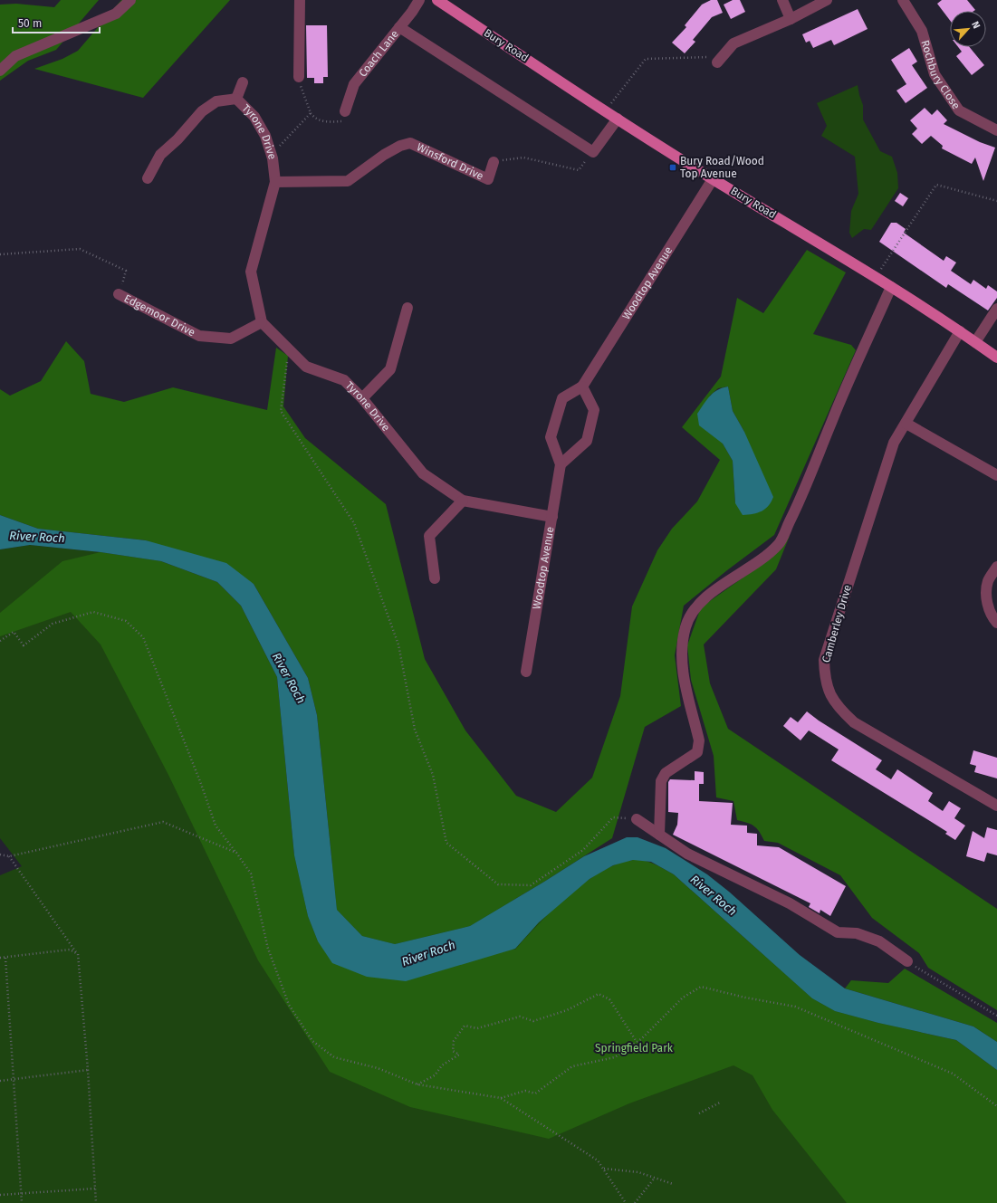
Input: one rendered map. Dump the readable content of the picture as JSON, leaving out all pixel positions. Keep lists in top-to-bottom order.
{
  "streets": {
    "main road": ["Bury Road"],
    "street": [
      "Coach Lane",
      "Rochbury Close",
      "Tyrone Drive",
      "Winsford Drive",
      "Woodtop Avenue",
      "Edgemoor Drive",
      "Camberley Drive"
    ]
  },
  "crossings": [
    ["Bury Road", "Woodtop Avenue"],
    ["Bury Road", "Camberley Drive"],
    ["Tyrone Drive", "Winsford Drive"],
    ["Tyrone Drive", "Woodtop Avenue"],
    ["Tyrone Drive", "Edgemoor Drive"]
  ],
  "water": ["River Roch"],
  "parks": ["Springfield Park"],
  "places": {
    "transit": ["Bury Road/Wood Top Avenue"]
  },
  "scale_bar": "50 m",
  "north": "top right"
}
